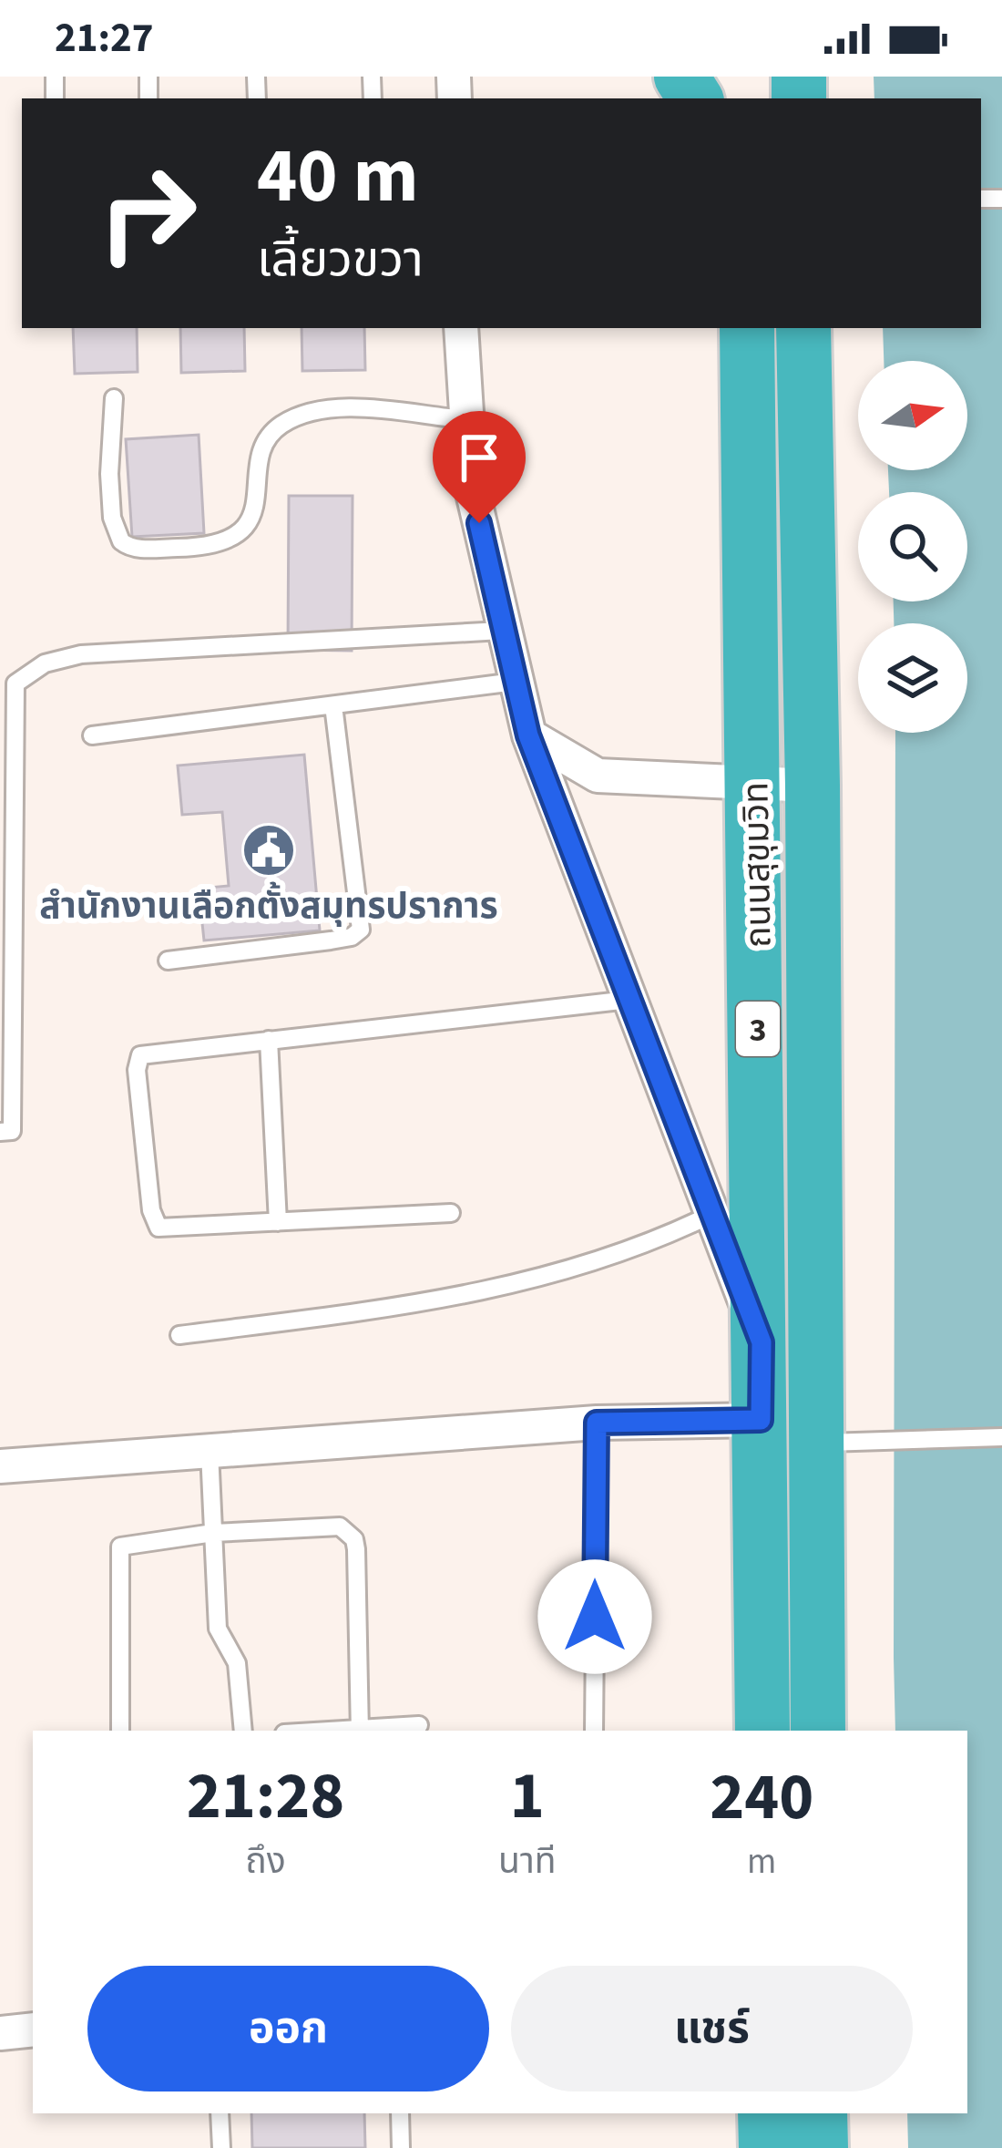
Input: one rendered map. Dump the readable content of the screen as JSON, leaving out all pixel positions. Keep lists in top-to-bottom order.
{
  "streets": {
    "highway": ["ถนนสุขุมวิท", "3"]
  },
  "places": {
    "public building": ["สำนักงานเลือกตั้งสมุทรปราการ"]
  },
  "north": "right",
  "page": {
    "status": "21:27",
    "turn": ["40 m", "เลี้ยวขวา"],
    "eta": [
      "21:28",
      "ถึง",
      "1",
      "นาที",
      "240",
      "m"
    ],
    "buttons": ["ออก", "แชร์"]
  }
}
